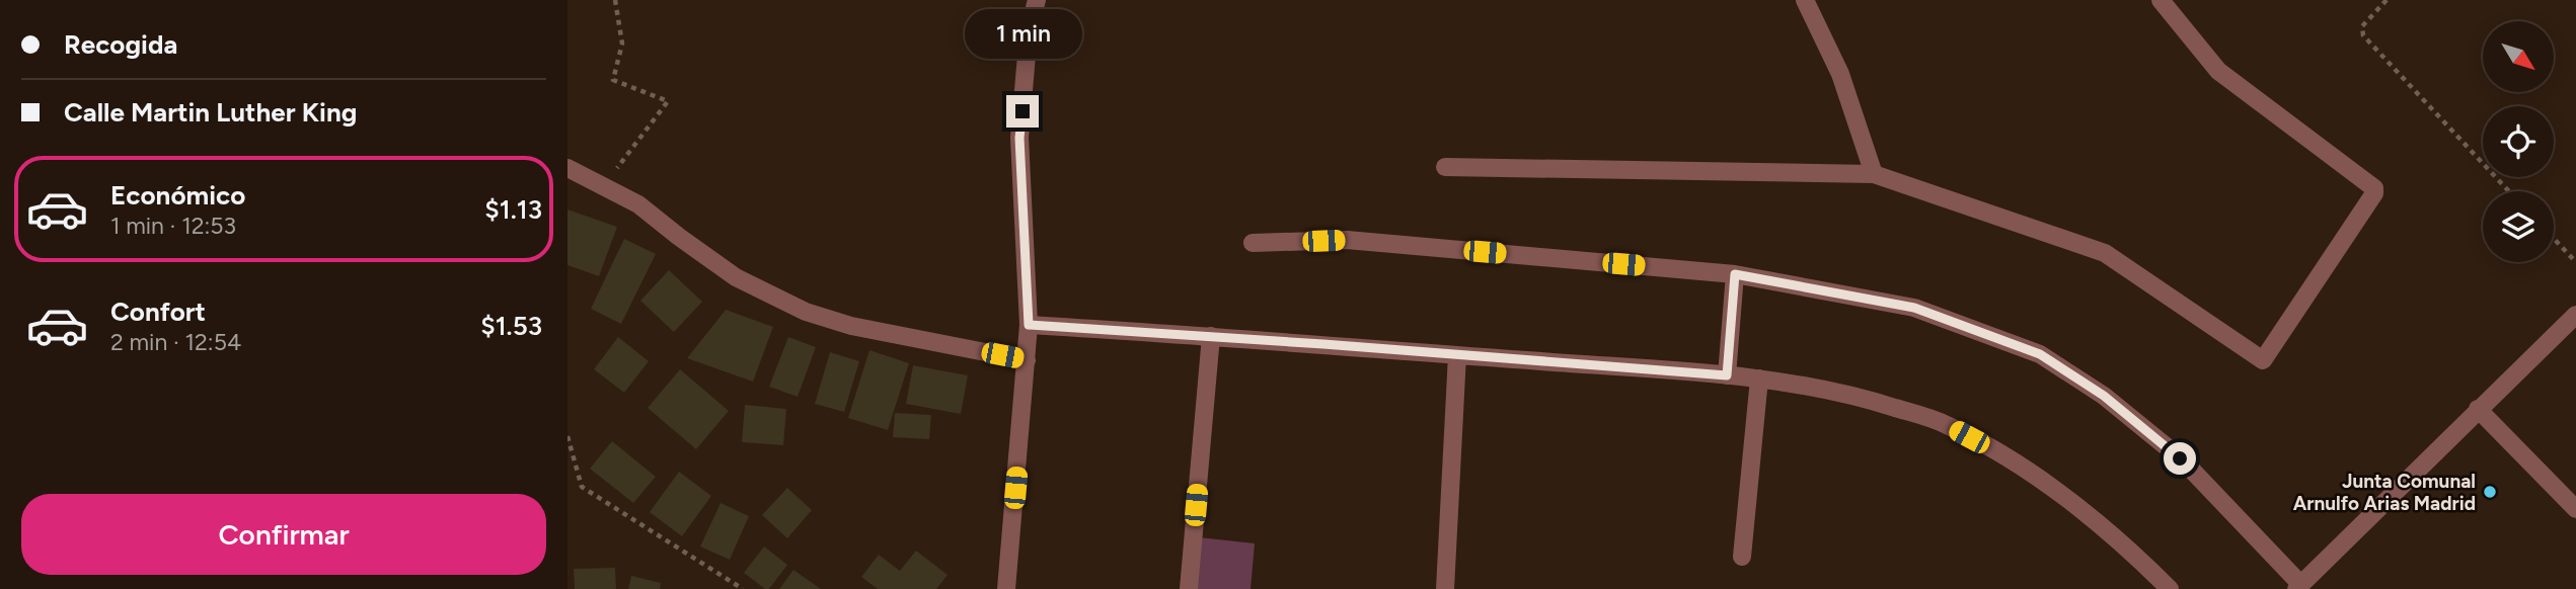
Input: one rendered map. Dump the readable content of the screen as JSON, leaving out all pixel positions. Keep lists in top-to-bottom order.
{
  "places": ["Junta Comunal Arnulfo Arias Madrid"],
  "north": "bottom right",
  "page": {
    "banner": ["Recogida", "Calle Martin Luther King"],
    "bubble": "1 min",
    "list": [
      {
        "name": "Económico",
        "note": "1 min · 12:53",
        "value": "$1.13"
      },
      {
        "name": "Confort",
        "note": "2 min · 12:54",
        "value": "$1.53"
      }
    ],
    "buttons": "Confirmar"
  }
}
